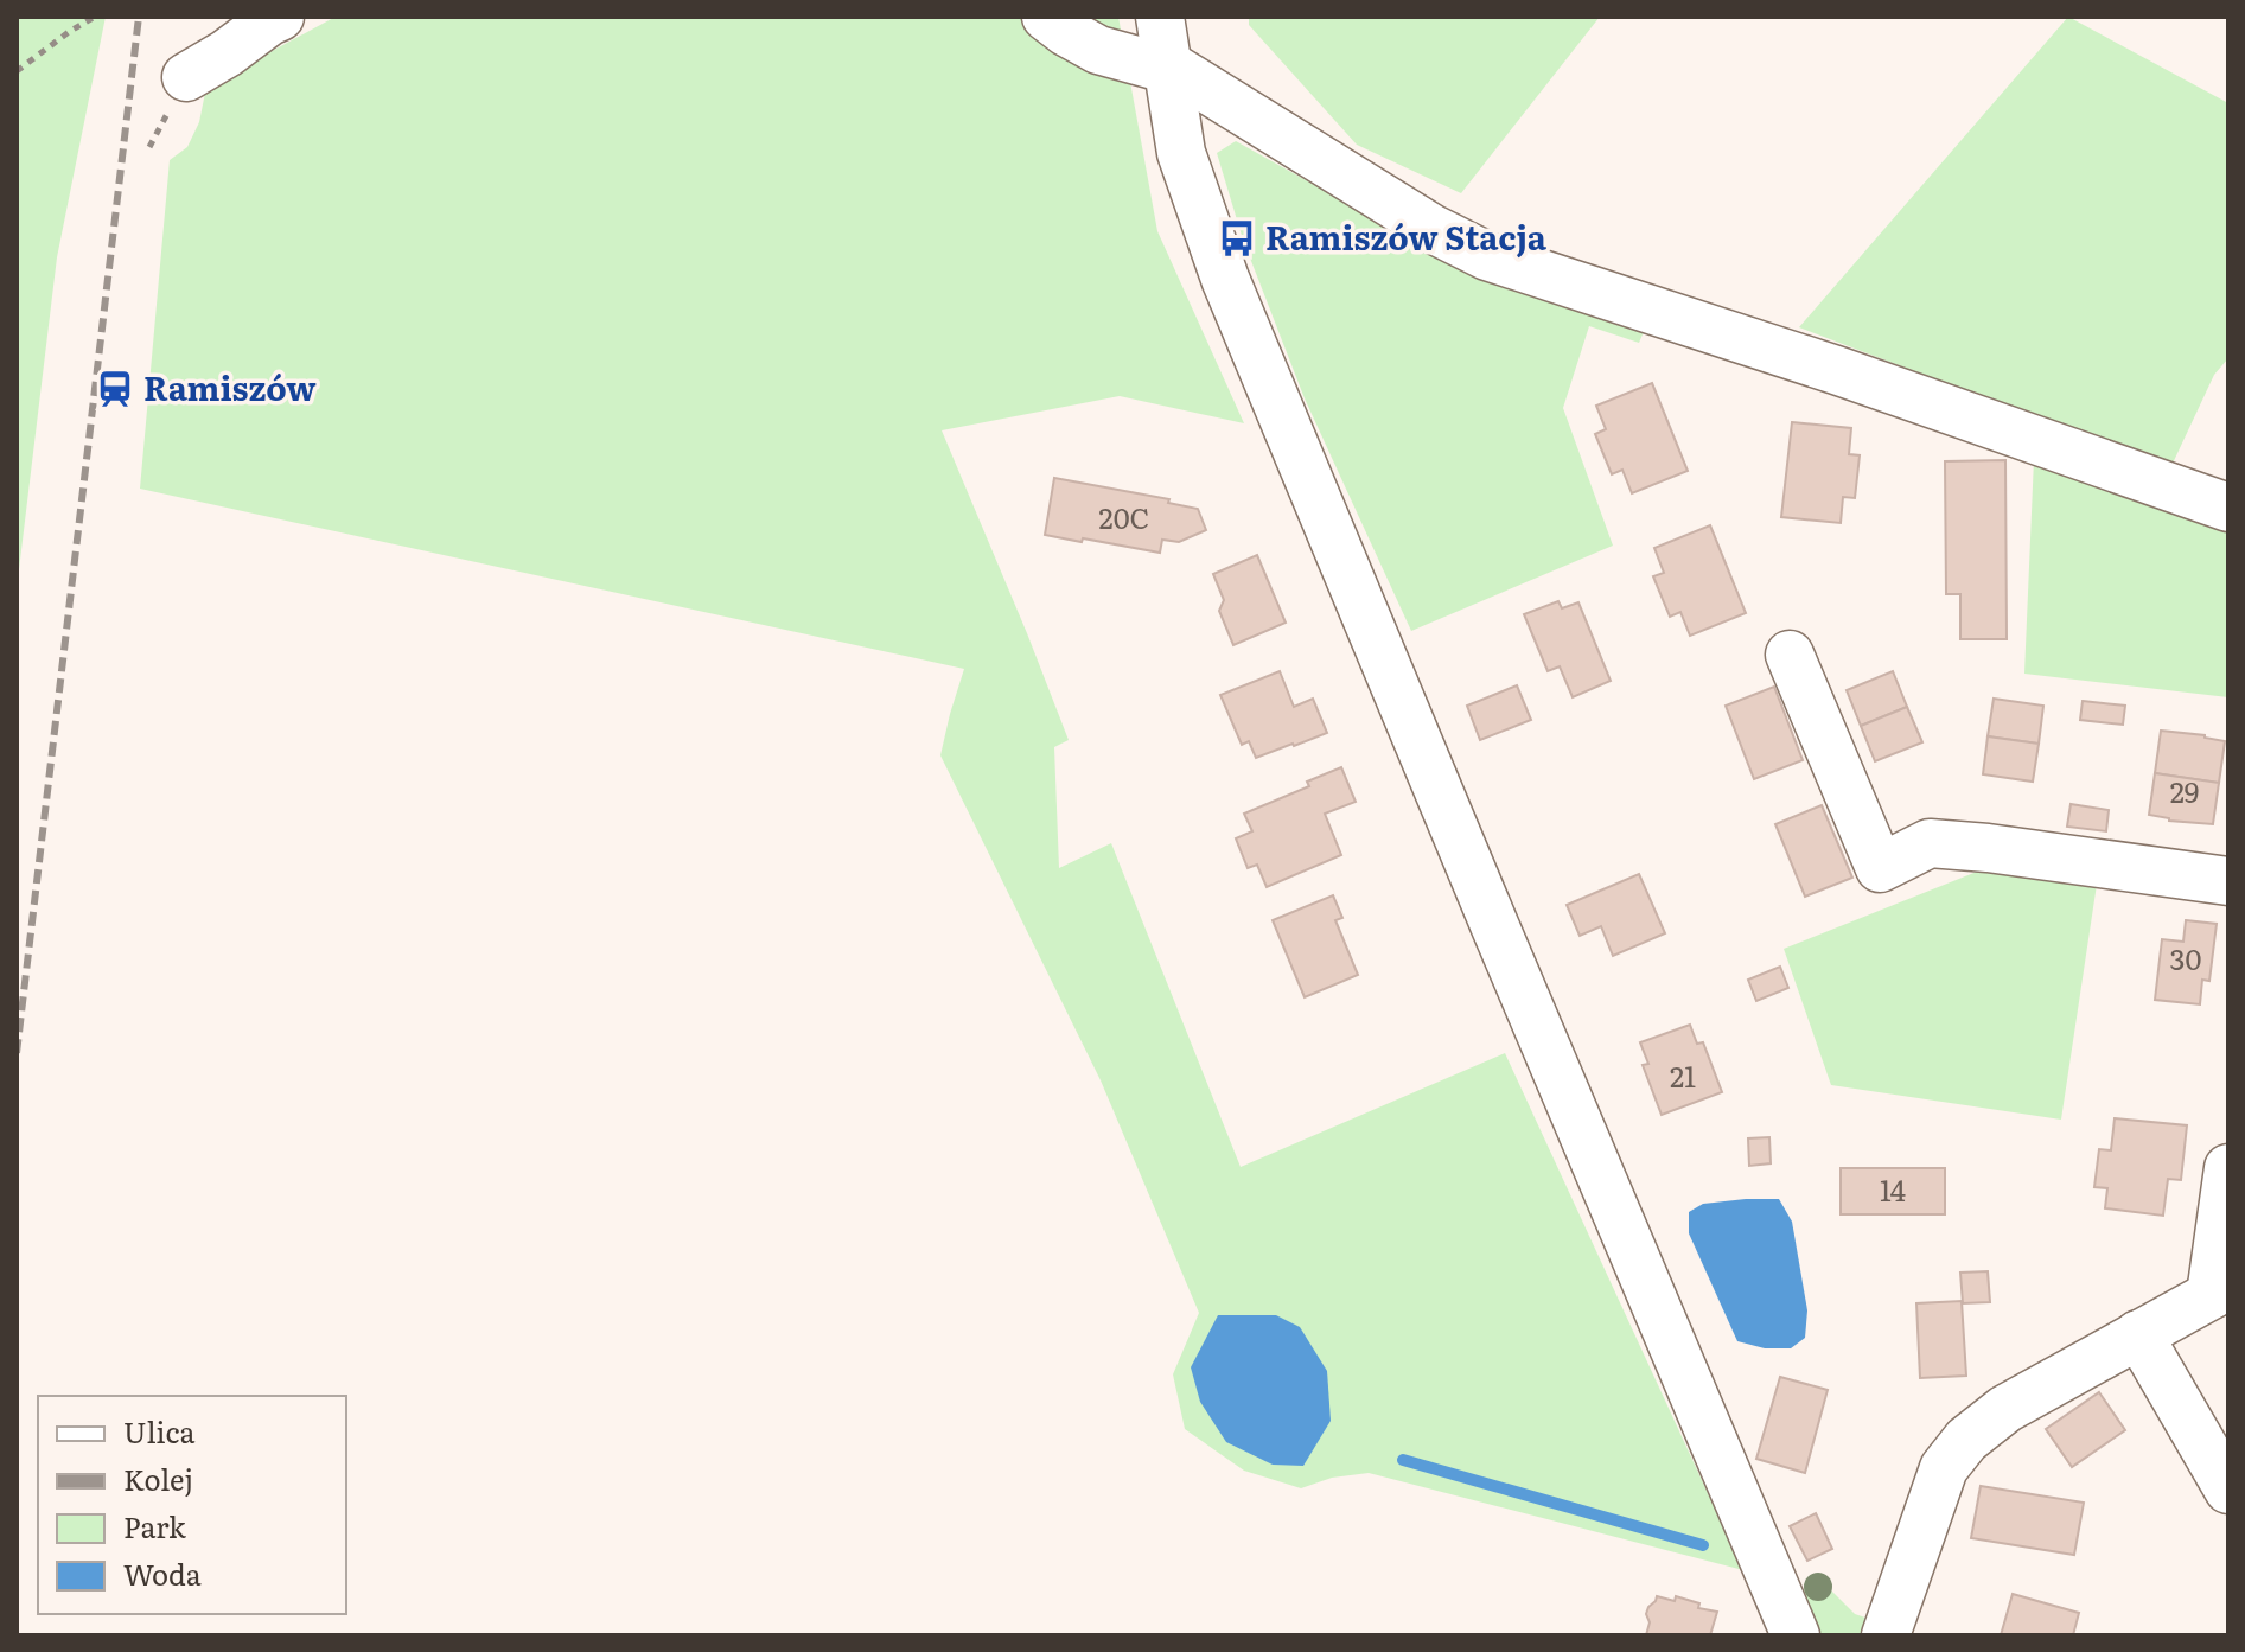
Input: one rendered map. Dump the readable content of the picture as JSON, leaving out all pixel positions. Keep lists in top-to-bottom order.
{
  "places": {
    "bus stop": ["Ramiszów Stacja"],
    "station": ["Ramiszów"]
  },
  "house_numbers": [
    "20C",
    "29",
    "30",
    "21",
    "14"
  ],
  "legend": [
    "Ulica",
    "Kolej",
    "Park",
    "Woda"
  ]
}
